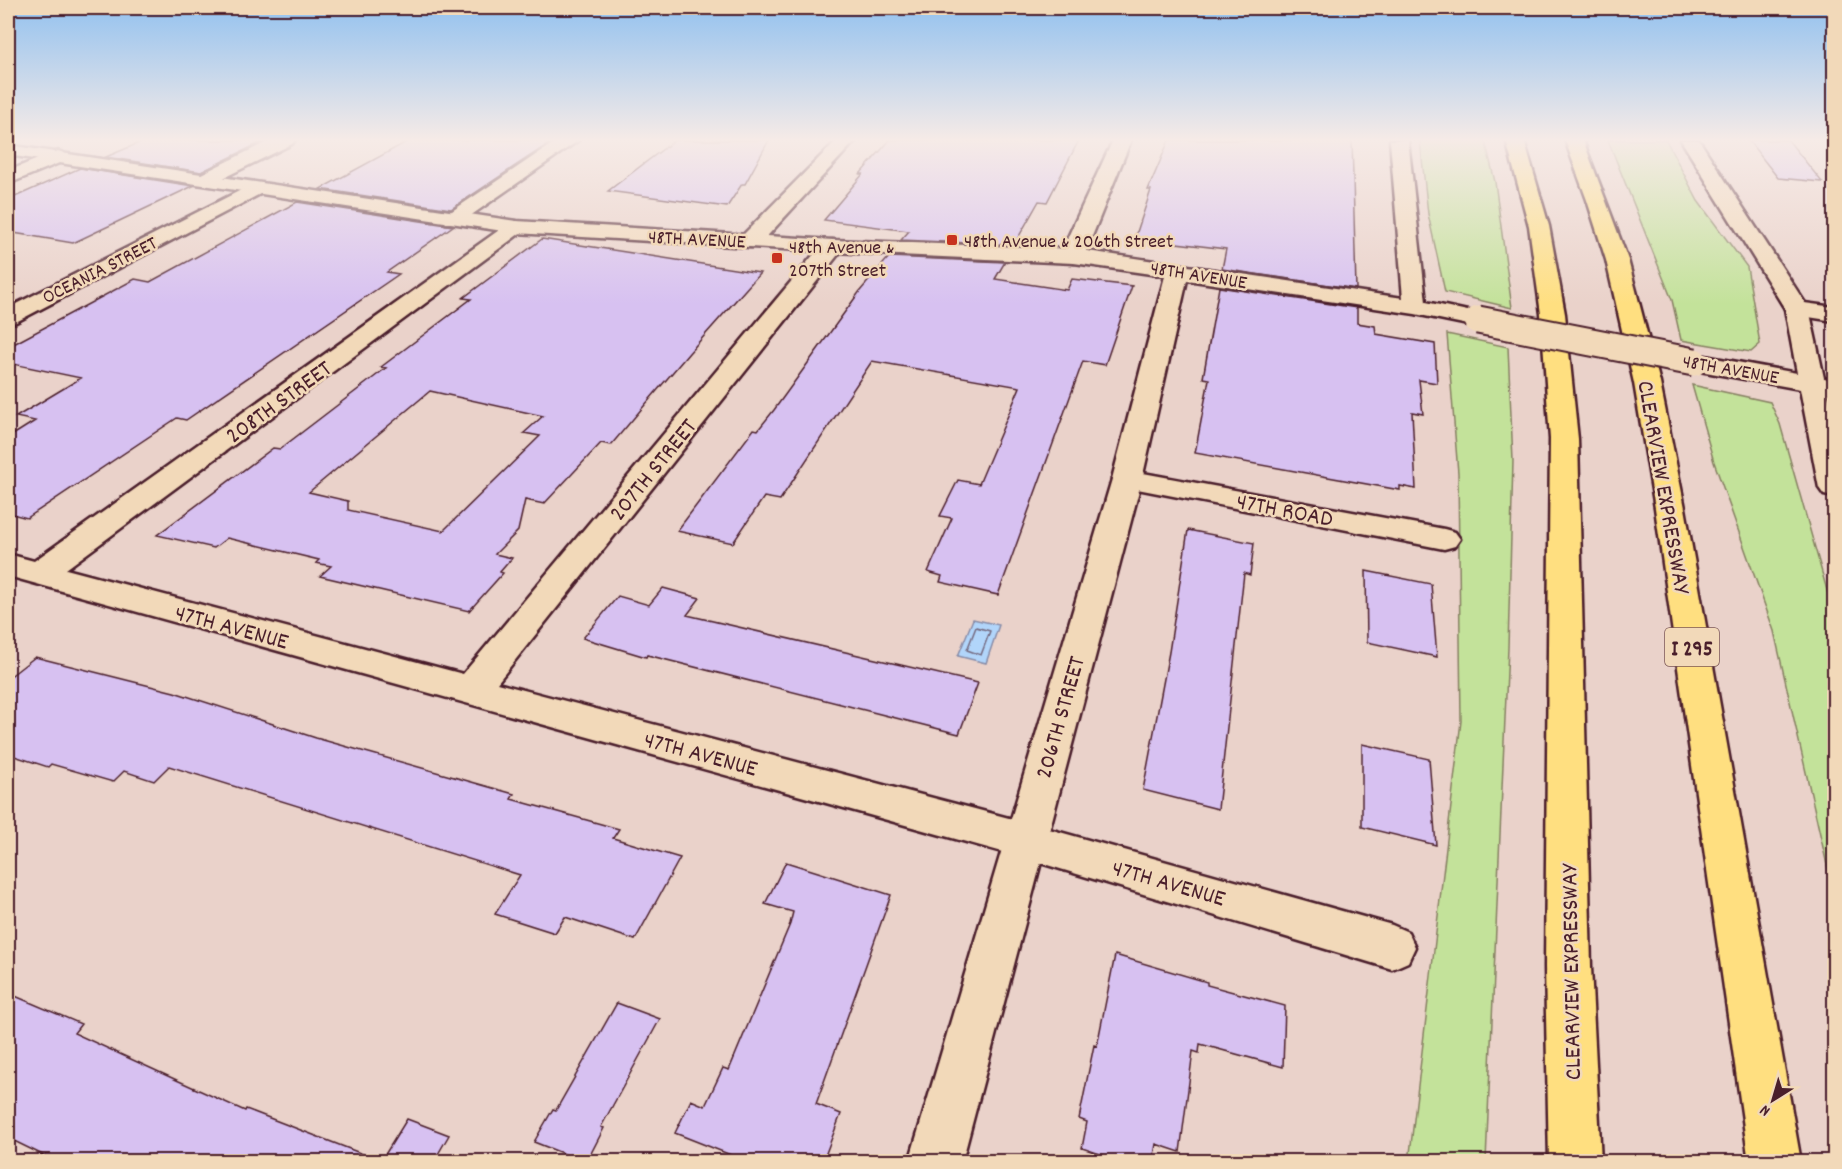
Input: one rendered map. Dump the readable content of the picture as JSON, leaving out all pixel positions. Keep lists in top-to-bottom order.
{
  "streets": {
    "highway": ["CLEARVIEW EXPRESSWAY", "I 295"],
    "street": [
      "48TH AVENUE",
      "OCEANIA STREET",
      "208TH STREET",
      "207TH STREET",
      "47TH ROAD",
      "47TH AVENUE",
      "206TH STREET"
    ]
  },
  "crossings": [
    ["48TH AVENUE", "208TH STREET"],
    ["48TH AVENUE", "207TH STREET"],
    ["48TH AVENUE", "206TH STREET"],
    ["208TH STREET", "47TH AVENUE"],
    ["207TH STREET", "47TH AVENUE"],
    ["47TH ROAD", "206TH STREET"],
    ["47TH AVENUE", "206TH STREET"]
  ],
  "places": {
    "transit": ["48th Avenue & 206th Street", "48th Avenue & 207th Street"]
  },
  "north": "bottom left"
}
